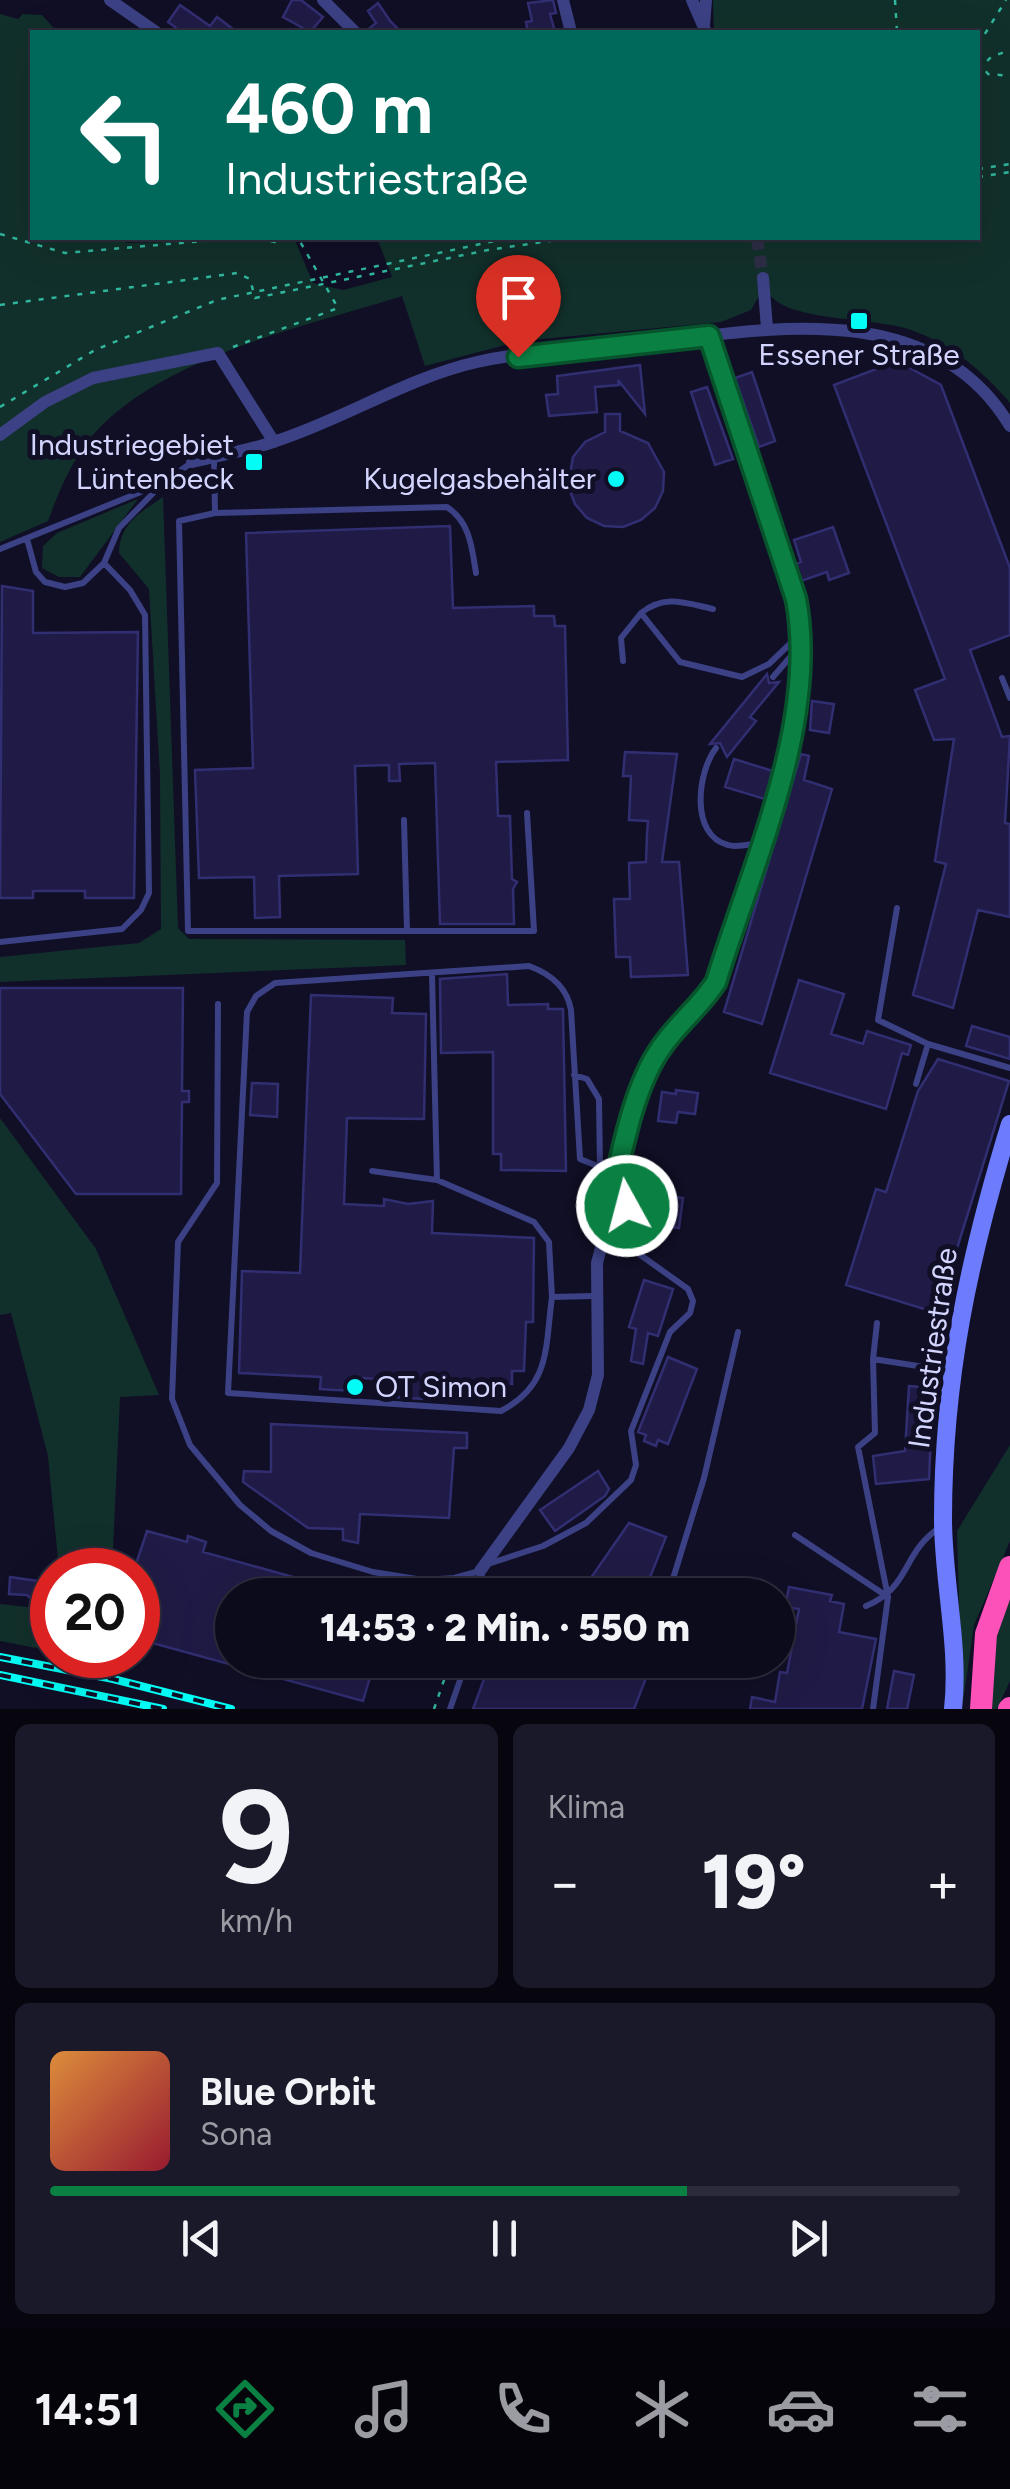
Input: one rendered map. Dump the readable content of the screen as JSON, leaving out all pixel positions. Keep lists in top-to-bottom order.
{
  "streets": {
    "street": ["Industriestraße"]
  },
  "places": {
    "transit": ["Essener Straße", "Industriegebiet Lüntenbeck"],
    "other": ["Kugelgasbehälter", "OT Simon"]
  },
  "page": {
    "turn": ["460 m", "Industriestraße"],
    "limit": "20",
    "trip": "14:53 · 2 Min. · 550 m",
    "tile": [
      ["9", "km/h"],
      "Klima"
    ],
    "heat": ["−", "19°", "+"],
    "song": ["Blue Orbit", "Sona"],
    "tabs": "14:51"
  }
}
